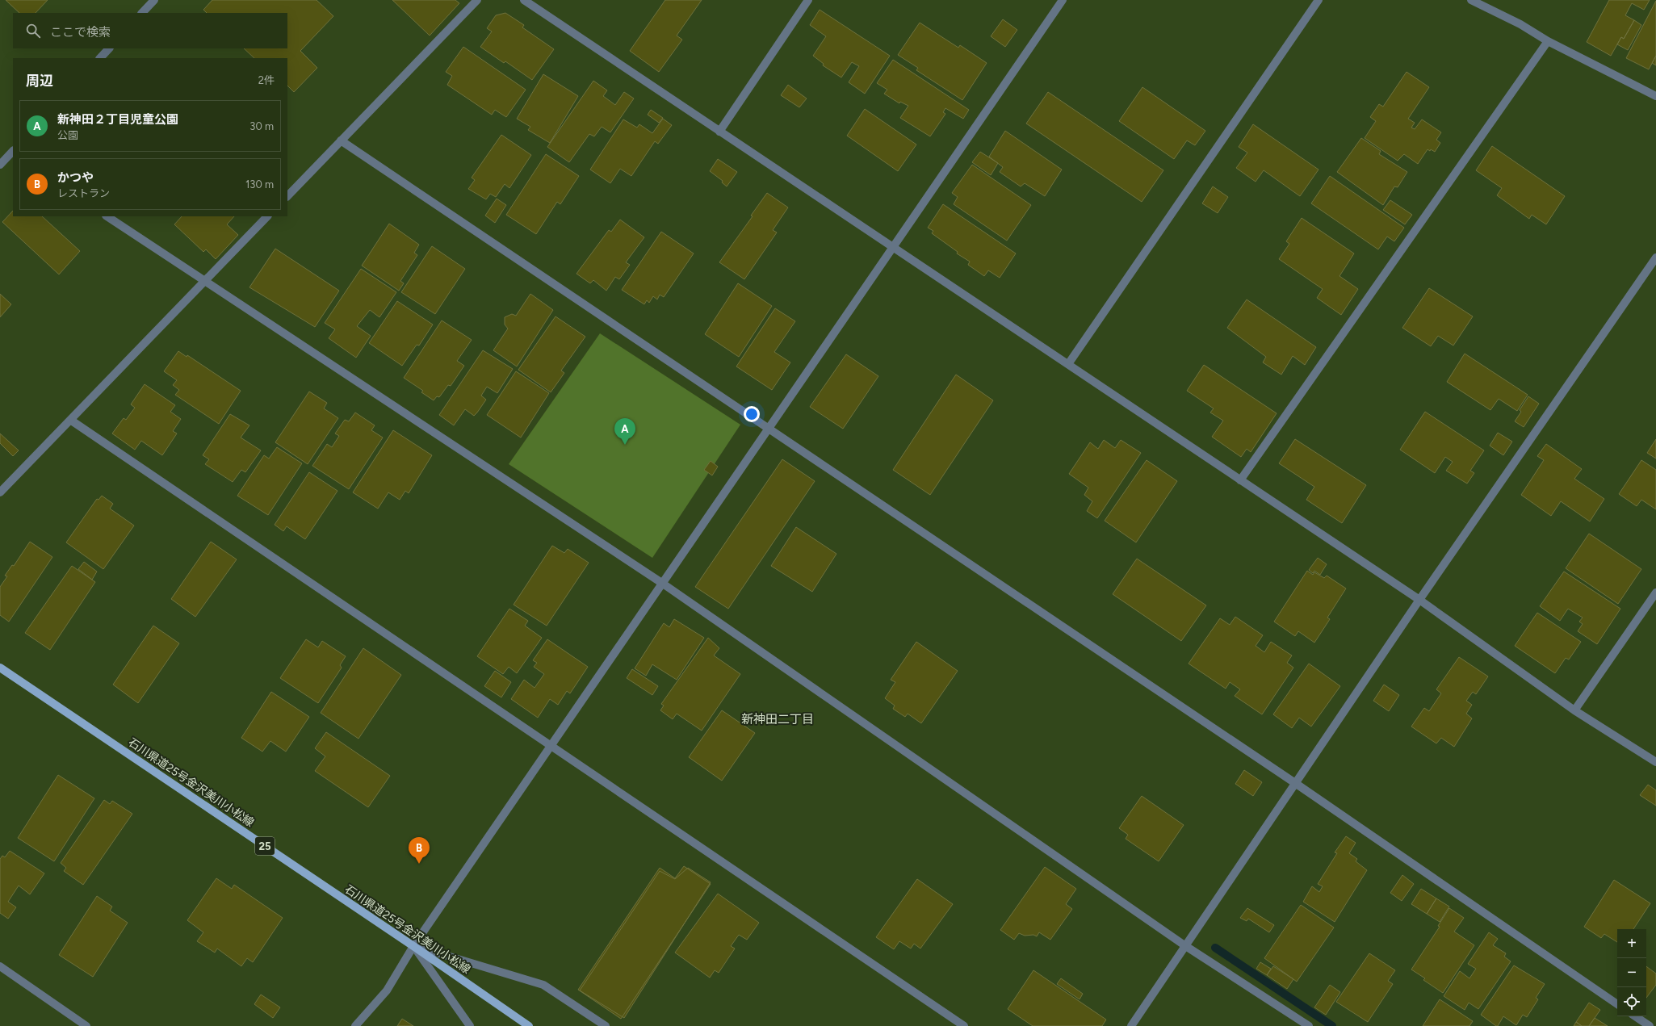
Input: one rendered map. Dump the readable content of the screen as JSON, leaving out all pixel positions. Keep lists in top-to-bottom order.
{
  "streets": {
    "main road": ["石川県道25号金沢美川小松線", "25"]
  },
  "districts": ["新神田二丁目"],
  "page": {
    "search": "ここで検索",
    "heading": ["周辺", "2件"],
    "list": [
      {
        "mark": "A",
        "name": "新神田２丁目児童公園",
        "note": "公園",
        "value": "30 m"
      },
      {
        "mark": "B",
        "name": "かつや",
        "note": "レストラン",
        "value": "130 m"
      }
    ],
    "pins": ["A", "B"],
    "map_buttons": ["+", "−"]
  }
}
